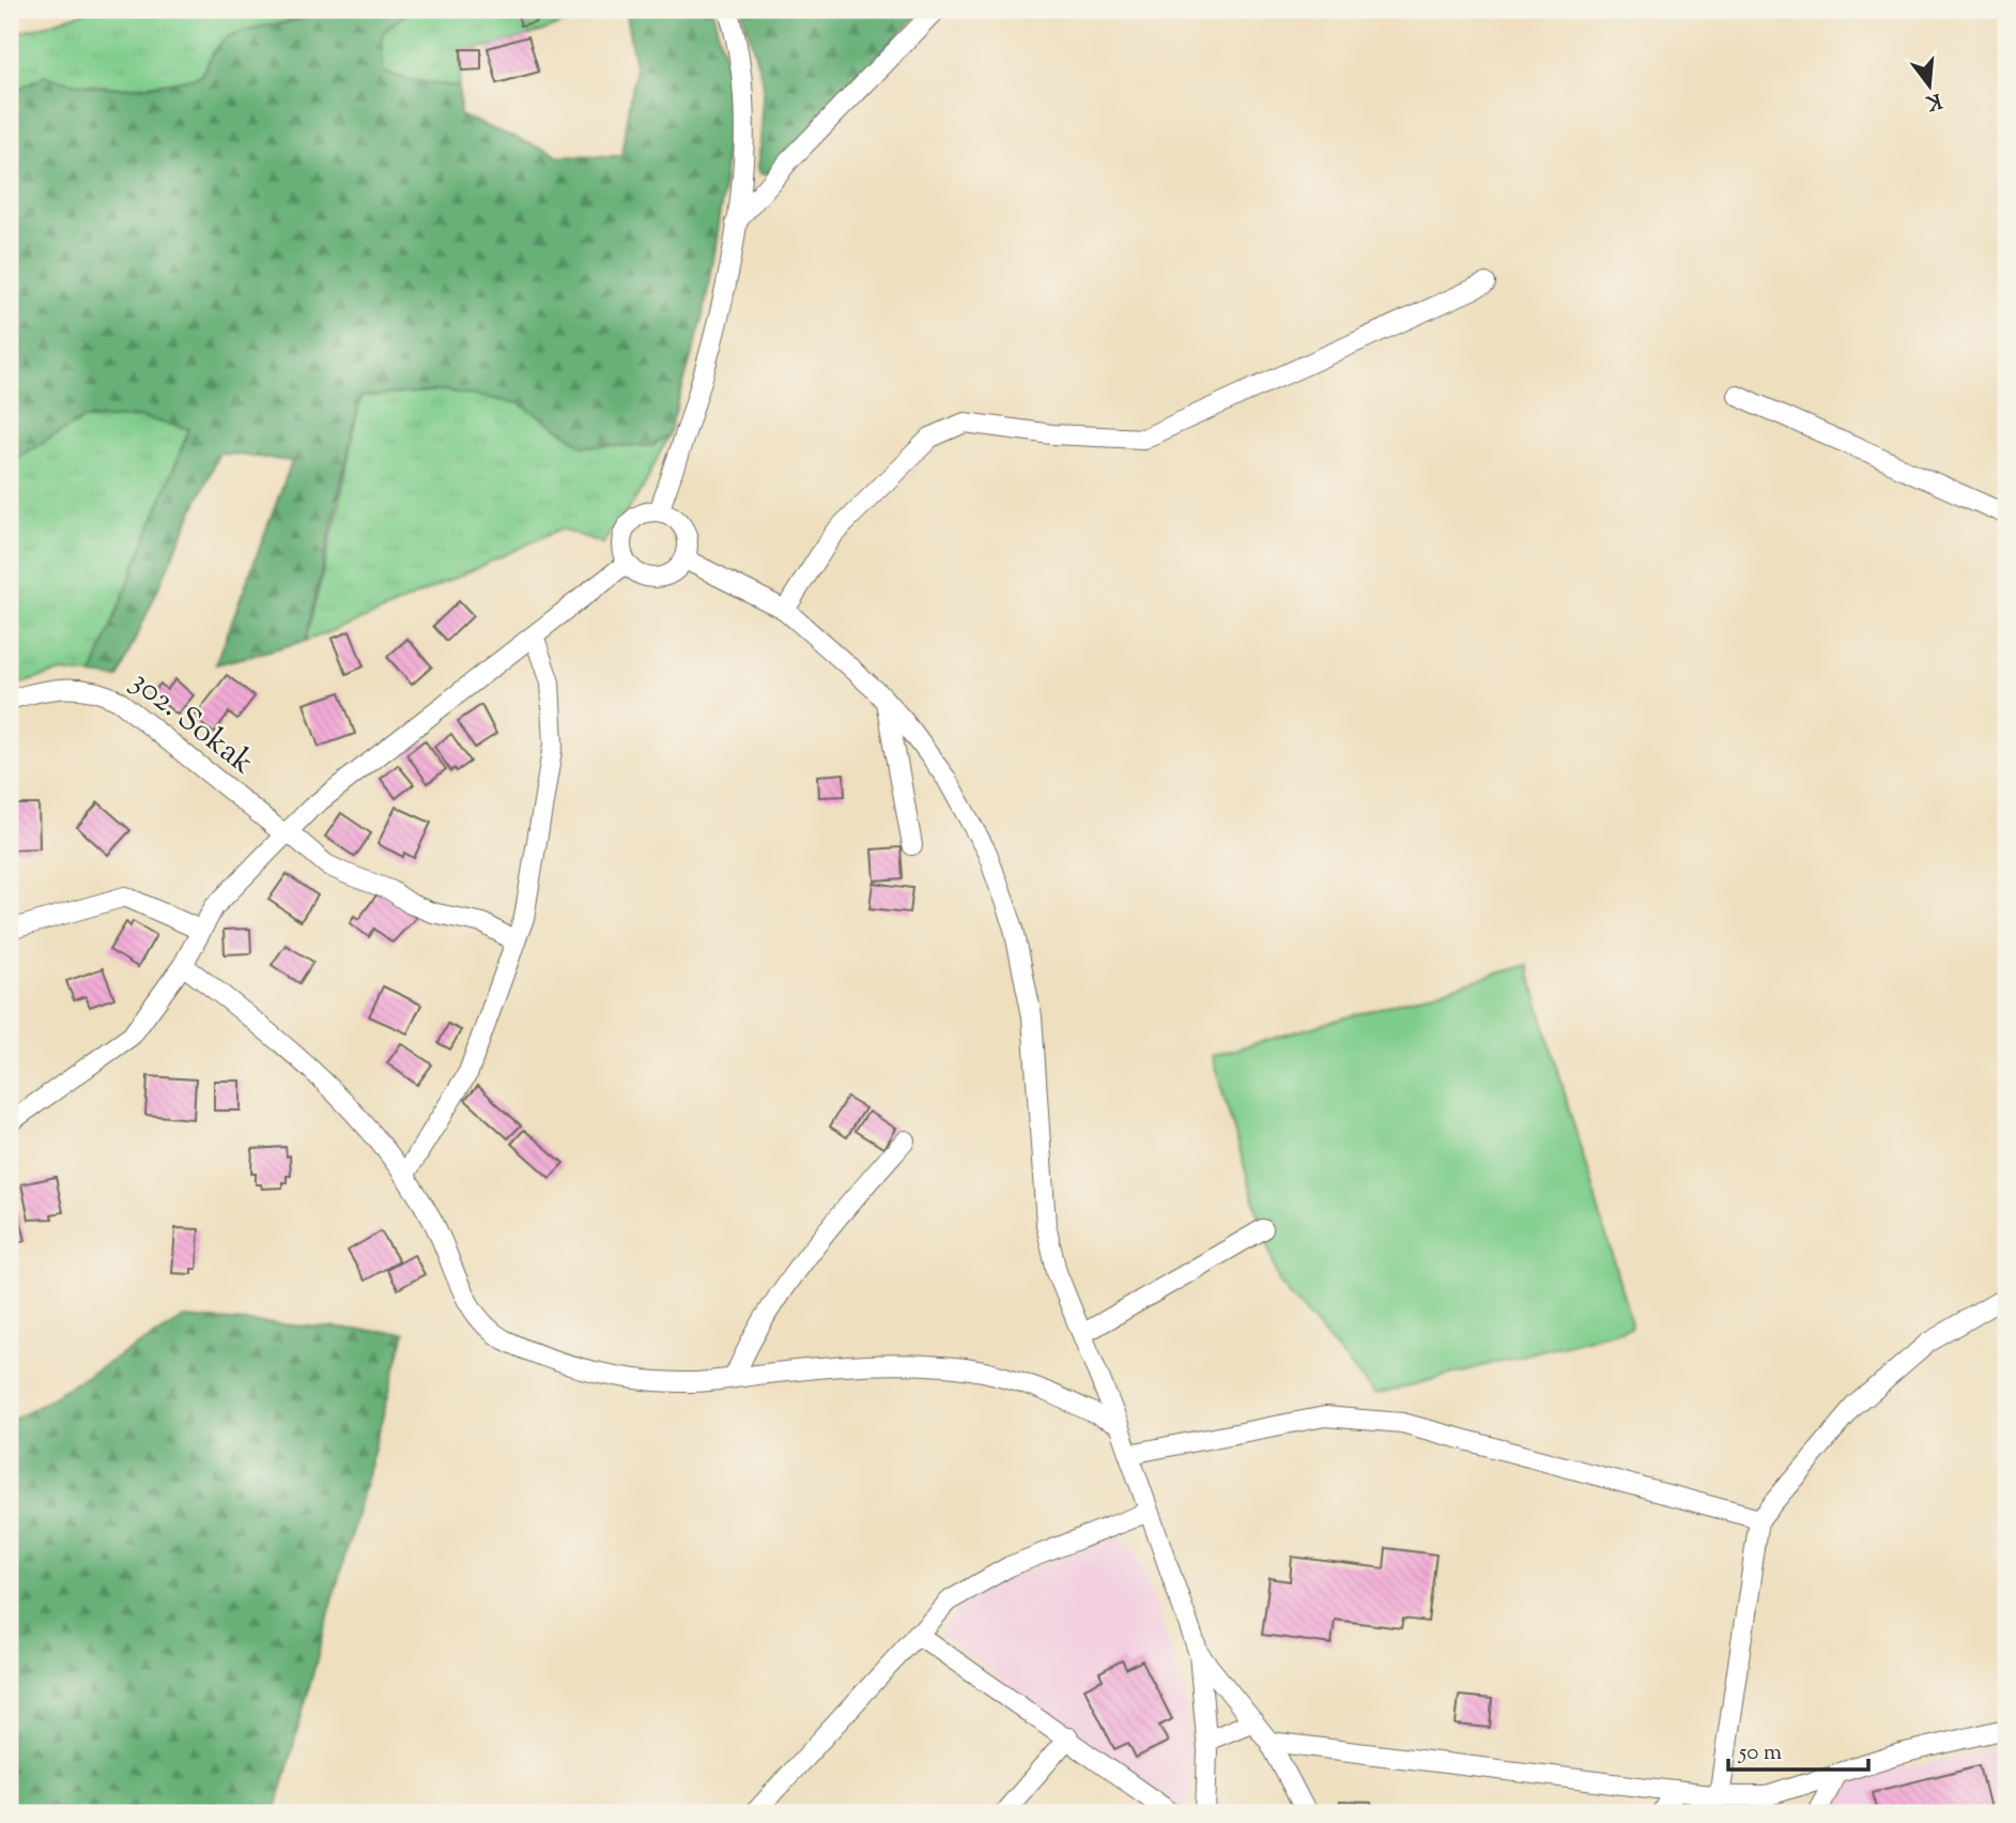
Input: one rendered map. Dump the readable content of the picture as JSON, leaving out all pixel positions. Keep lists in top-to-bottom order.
{
  "streets": {
    "street": ["302. Sokak"]
  },
  "scale_bar": "50 m",
  "north": "bottom"
}
